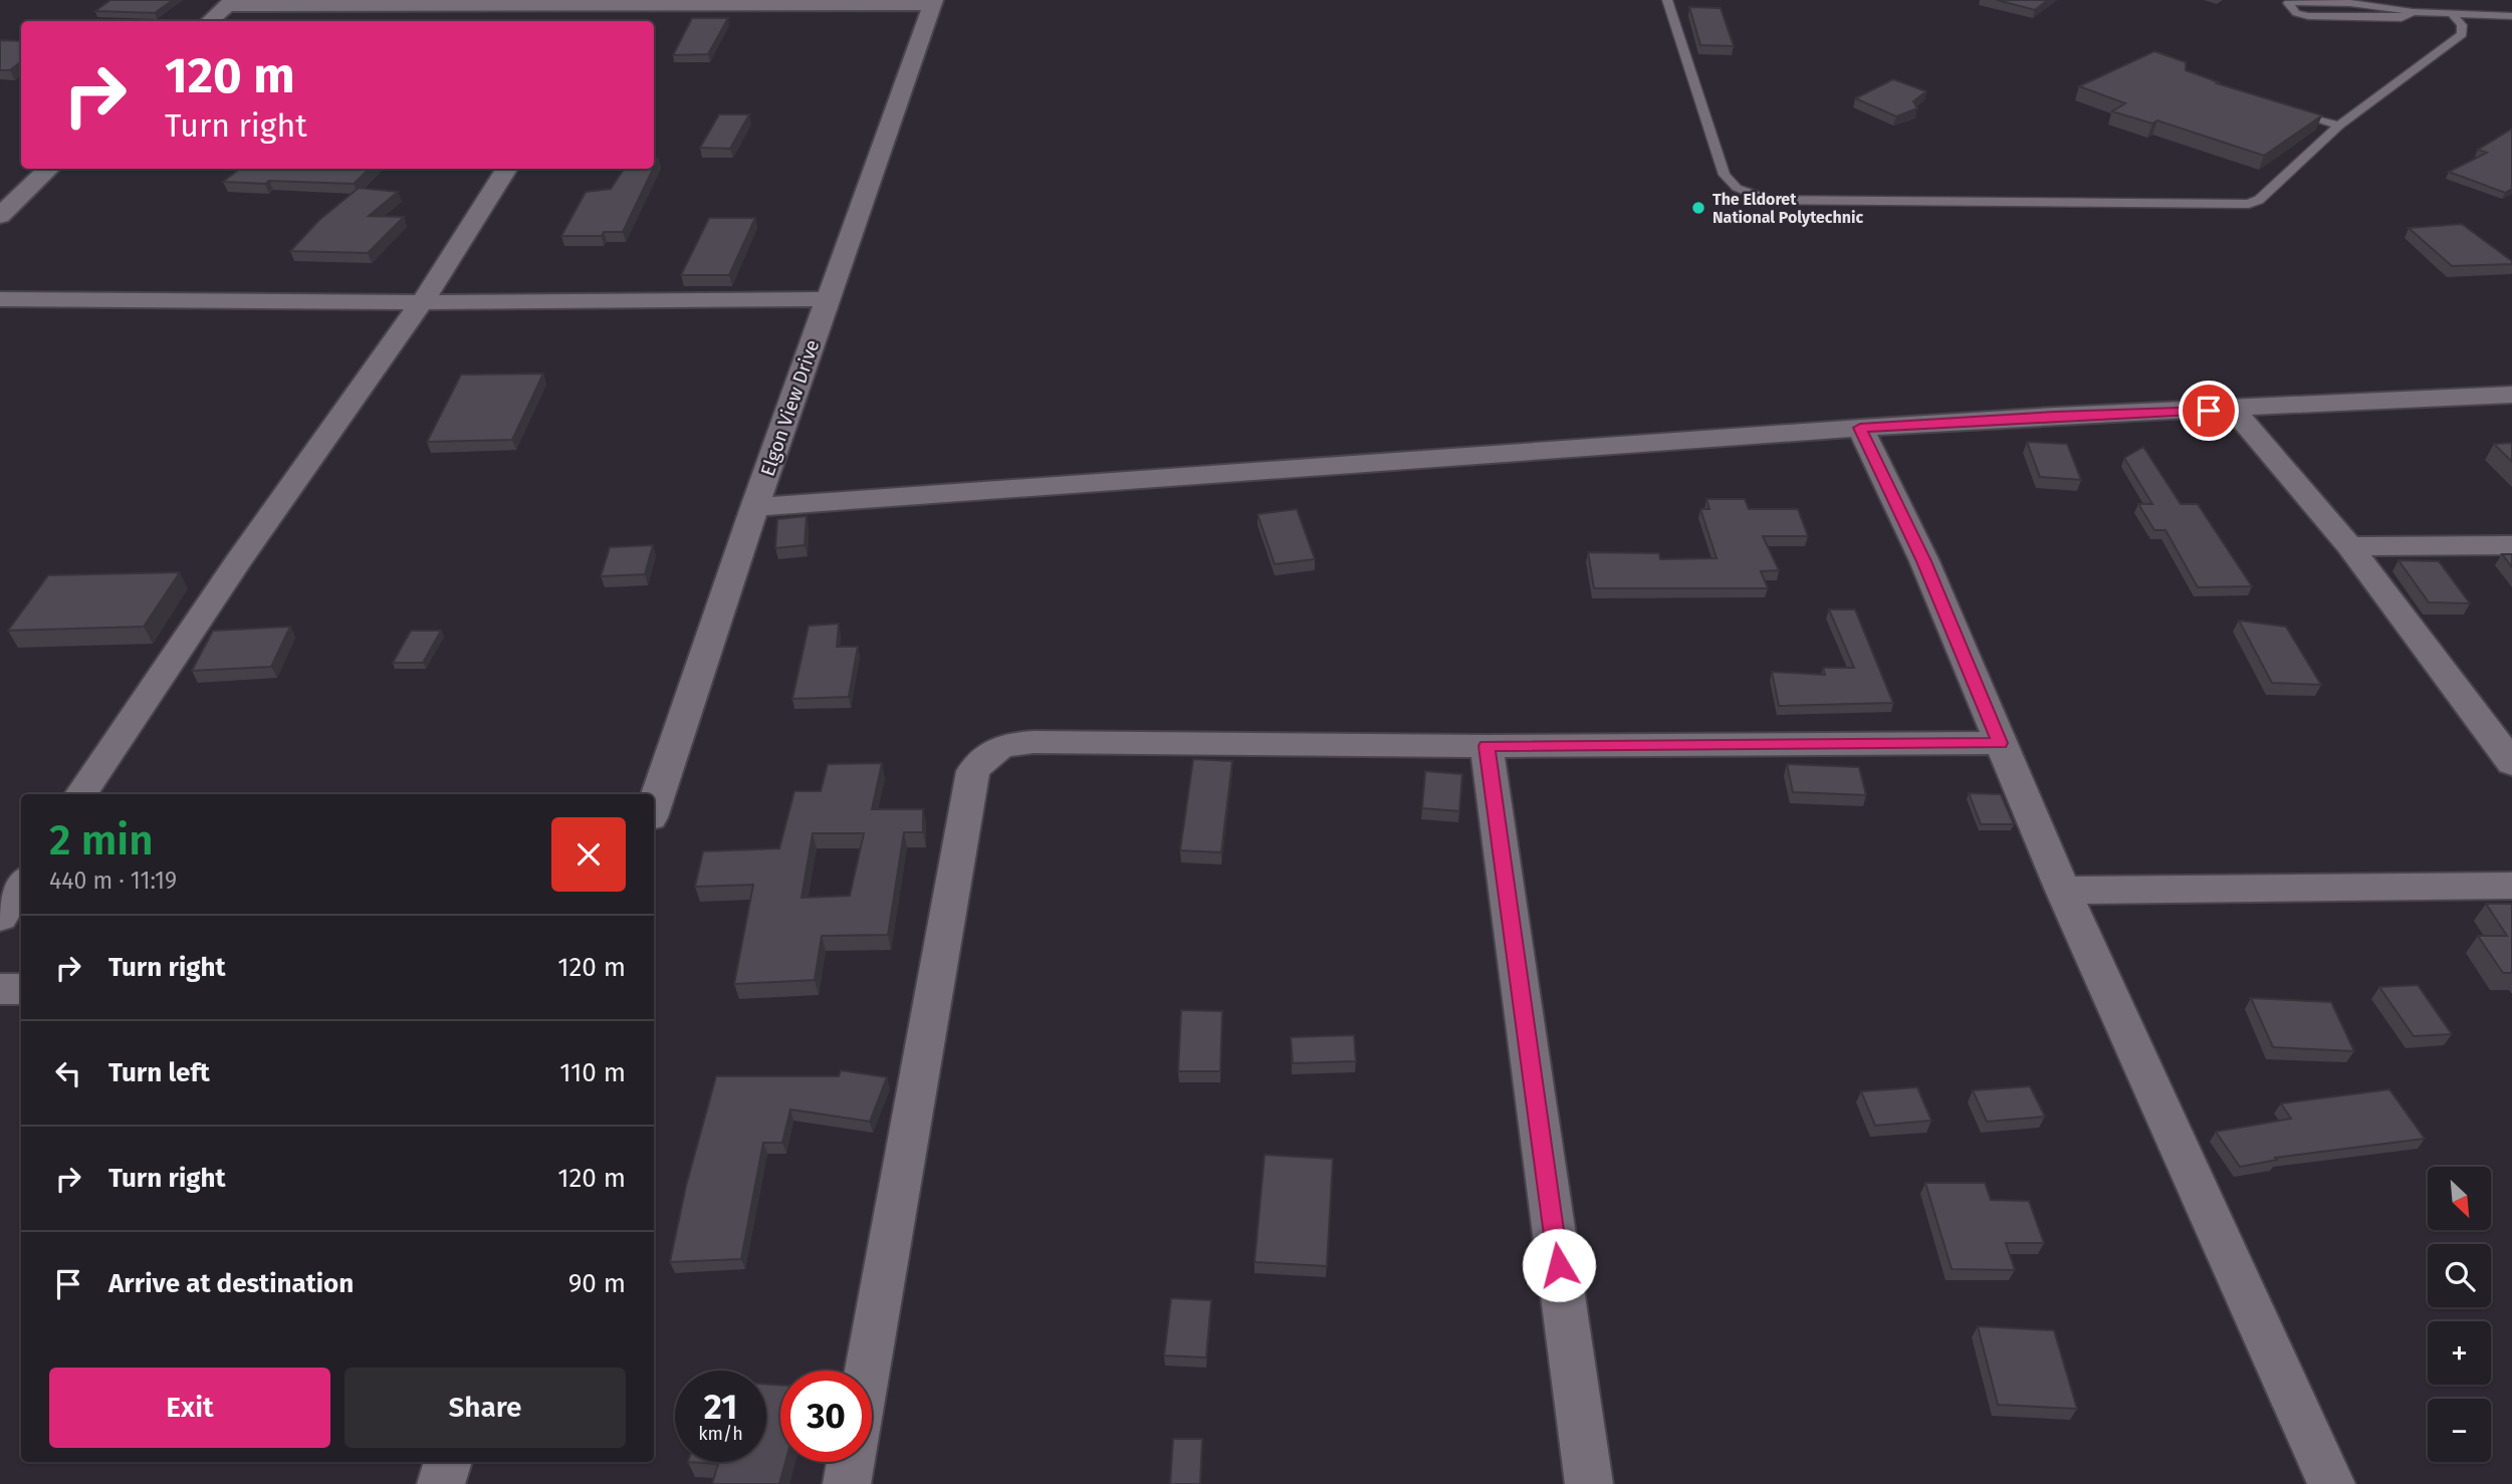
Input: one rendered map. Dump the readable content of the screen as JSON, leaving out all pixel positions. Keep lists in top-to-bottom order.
{
  "streets": {
    "street": ["Elgon View Drive"]
  },
  "places": ["The Eldoret National Polytechnic"],
  "north": "bottom right",
  "page": {
    "turn": ["120 m", "Turn right"],
    "heading": ["2 min", "440 m · 11:19"],
    "list": [
      {
        "name": "Turn right",
        "value": "120 m"
      },
      {
        "name": "Turn left",
        "value": "110 m"
      },
      {
        "name": "Turn right",
        "value": "120 m"
      },
      {
        "name": "Arrive at destination",
        "value": "90 m"
      }
    ],
    "map_buttons": ["+", "−"],
    "buttons": ["Exit", "Share"],
    "speed": "21 km/h",
    "limit": "30"
  }
}
